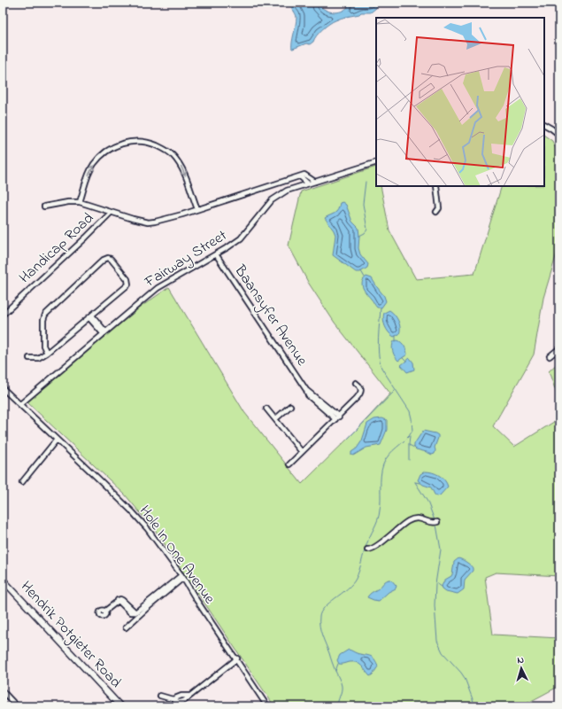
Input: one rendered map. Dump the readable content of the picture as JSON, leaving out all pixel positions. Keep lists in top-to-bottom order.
{
  "streets": {
    "main road": ["Hendrik Potgieter Road"],
    "street": [
      "Handicap Road",
      "Fairway Street",
      "Baansyfer Avenue",
      "Hole In One Avenue"
    ]
  },
  "crossings": [
    ["Fairway Street", "Baansyfer Avenue"],
    ["Fairway Street", "Hole In One Avenue"]
  ],
  "north": "top"
}
